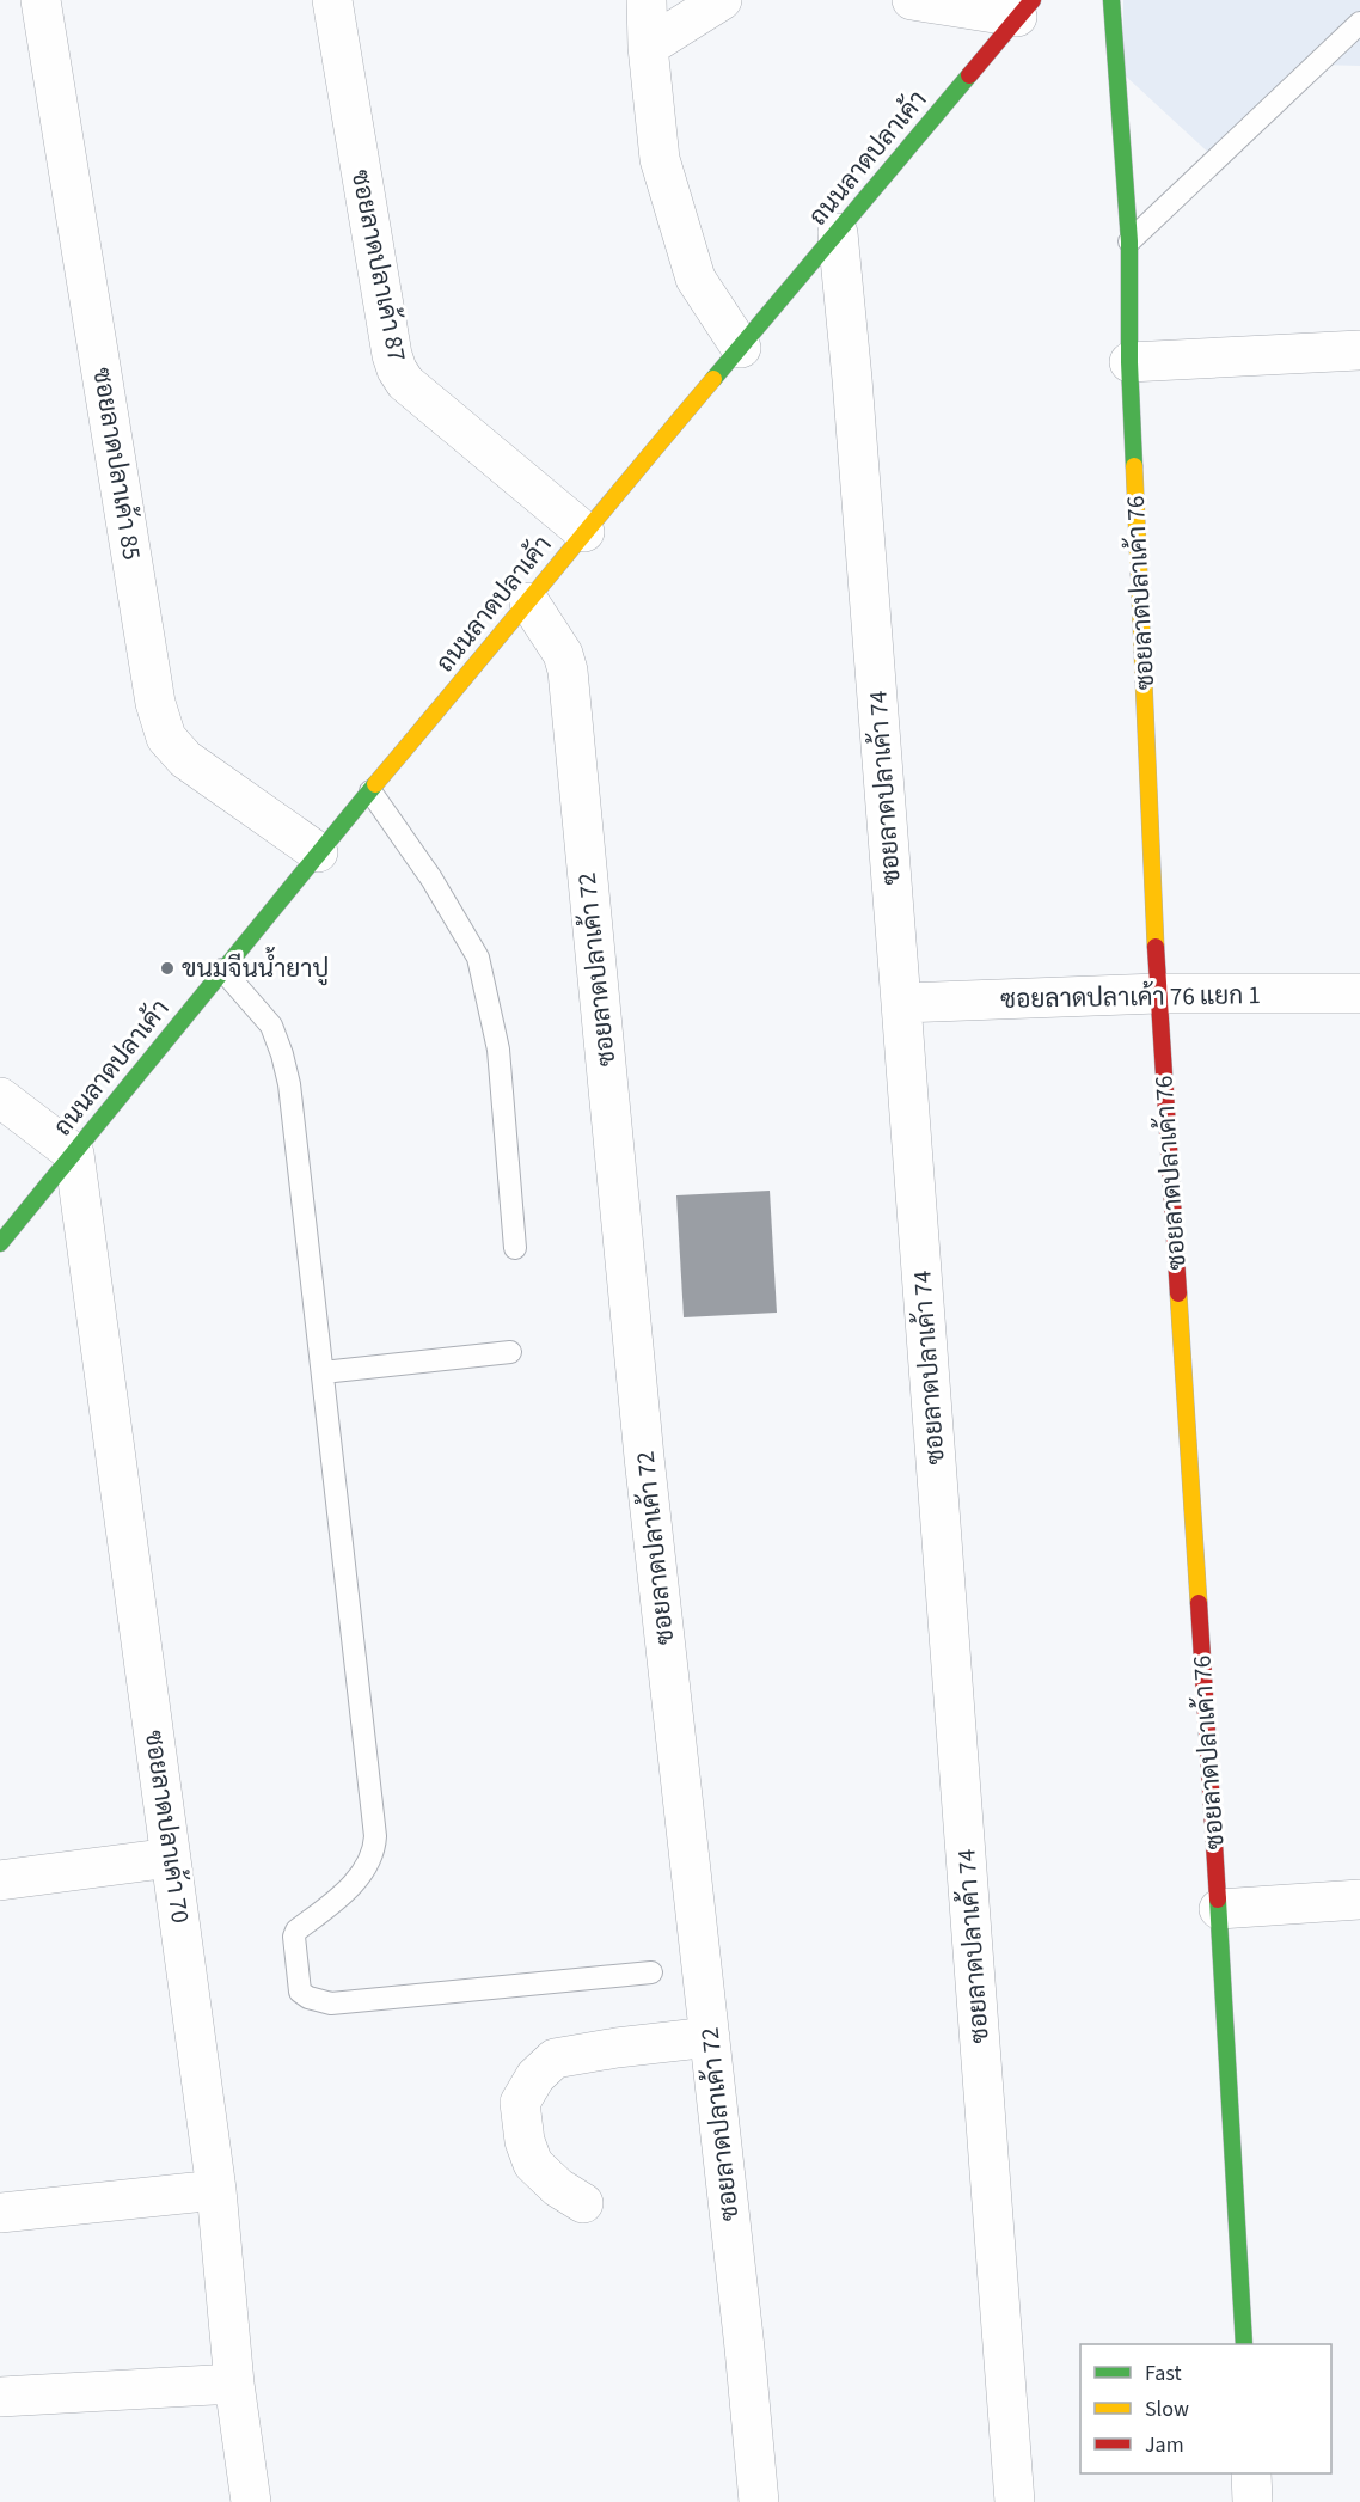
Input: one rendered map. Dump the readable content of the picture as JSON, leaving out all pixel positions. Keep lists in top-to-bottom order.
{
  "streets": {
    "street": [
      "ถนนลาดปลาเค้า",
      "ซอยลาดปลาเค้า 87",
      "ซอยลาดปลาเค้า 85",
      "ซอยลาดปลาเค้า 76",
      "ซอยลาดปลาเค้า 74",
      "ซอยลาดปลาเค้า 72",
      "ซอยลาดปลาเค้า 76 แยก 1",
      "ซอยลาดปลาเค้า 70"
    ]
  },
  "crossings": [
    ["ถนนลาดปลาเค้า", "ซอยลาดปลาเค้า 87"],
    ["ถนนลาดปลาเค้า", "ซอยลาดปลาเค้า 85"],
    ["ถนนลาดปลาเค้า", "ซอยลาดปลาเค้า 74"],
    ["ถนนลาดปลาเค้า", "ซอยลาดปลาเค้า 72"],
    ["ถนนลาดปลาเค้า", "ซอยลาดปลาเค้า 70"],
    ["ซอยลาดปลาเค้า 76", "ซอยลาดปลาเค้า 76 แยก 1"],
    ["ซอยลาดปลาเค้า 74", "ซอยลาดปลาเค้า 76 แยก 1"]
  ],
  "places": ["ขนมจีนน้ำยาปู"],
  "legend": ["Fast", "Slow", "Jam"]
}
